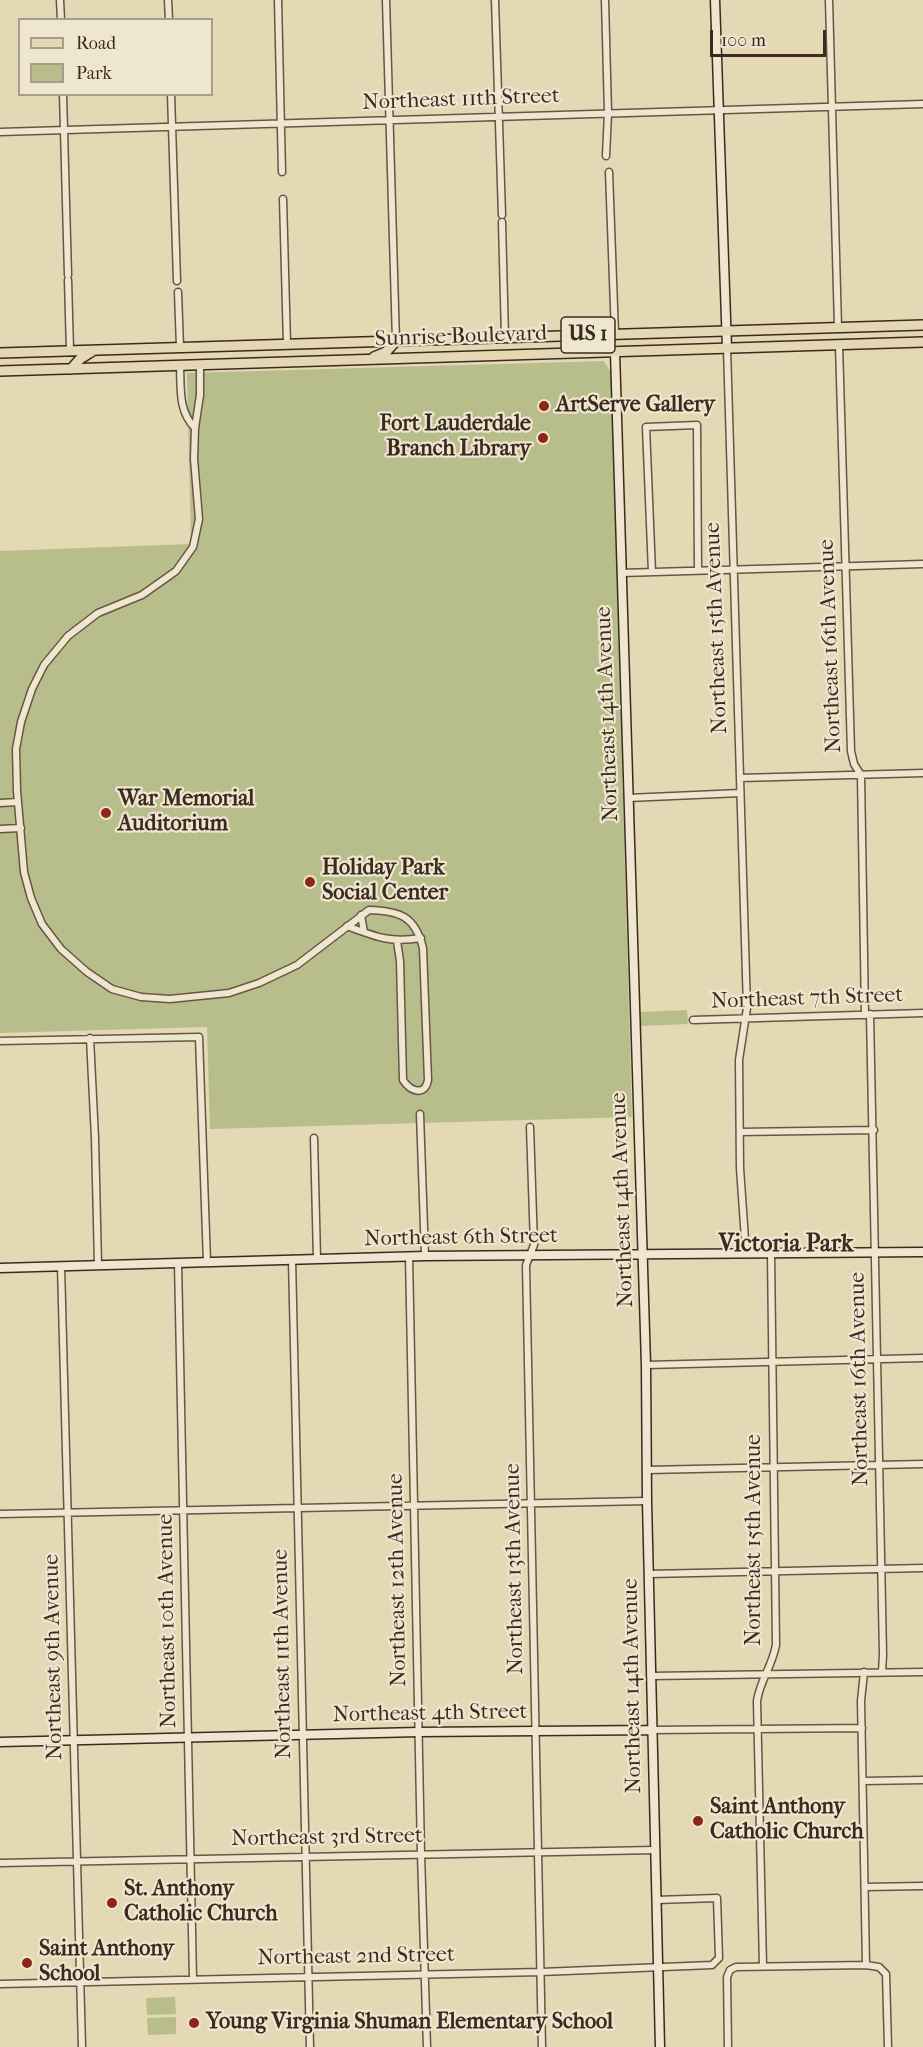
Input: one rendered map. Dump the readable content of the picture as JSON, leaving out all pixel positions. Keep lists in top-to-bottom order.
{
  "streets": {
    "main road": ["US 1", "Sunrise Boulevard"],
    "street": [
      "Northeast 11th Street",
      "Northeast 15th Avenue",
      "Northeast 16th Avenue",
      "Northeast 14th Avenue",
      "Northeast 7th Street",
      "Northeast 6th Street",
      "Northeast 13th Avenue",
      "Northeast 12th Avenue",
      "Northeast 10th Avenue",
      "Northeast 11th Avenue",
      "Northeast 9th Avenue",
      "Northeast 4th Street",
      "Northeast 3rd Street",
      "Northeast 2nd Street"
    ]
  },
  "crossings": [
    ["Northeast 11th Street", "Northeast 15th Avenue"],
    ["Sunrise Boulevard", "Northeast 15th Avenue"],
    ["Sunrise Boulevard", "Northeast 16th Avenue"],
    ["Sunrise Boulevard", "Northeast 14th Avenue"],
    ["Northeast 15th Avenue", "Northeast 7th Street"],
    ["Northeast 15th Avenue", "Northeast 6th Street"],
    ["Northeast 15th Avenue", "Northeast 4th Street"],
    ["Northeast 16th Avenue", "Northeast 7th Street"],
    ["Northeast 16th Avenue", "Northeast 6th Street"],
    ["Northeast 14th Avenue", "Northeast 6th Street"],
    ["Northeast 14th Avenue", "Northeast 4th Street"],
    ["Northeast 14th Avenue", "Northeast 3rd Street"],
    ["Northeast 14th Avenue", "Northeast 2nd Street"],
    ["Northeast 6th Street", "Northeast 13th Avenue"],
    ["Northeast 6th Street", "Northeast 12th Avenue"],
    ["Northeast 6th Street", "Northeast 10th Avenue"],
    ["Northeast 6th Street", "Northeast 11th Avenue"],
    ["Northeast 6th Street", "Northeast 9th Avenue"],
    ["Northeast 13th Avenue", "Northeast 4th Street"],
    ["Northeast 13th Avenue", "Northeast 3rd Street"],
    ["Northeast 13th Avenue", "Northeast 2nd Street"],
    ["Northeast 12th Avenue", "Northeast 4th Street"],
    ["Northeast 12th Avenue", "Northeast 3rd Street"],
    ["Northeast 12th Avenue", "Northeast 2nd Street"],
    ["Northeast 10th Avenue", "Northeast 4th Street"],
    ["Northeast 10th Avenue", "Northeast 3rd Street"],
    ["Northeast 10th Avenue", "Northeast 2nd Street"],
    ["Northeast 11th Avenue", "Northeast 4th Street"],
    ["Northeast 11th Avenue", "Northeast 3rd Street"],
    ["Northeast 11th Avenue", "Northeast 2nd Street"],
    ["Northeast 9th Avenue", "Northeast 4th Street"],
    ["Northeast 9th Avenue", "Northeast 3rd Street"],
    ["Northeast 9th Avenue", "Northeast 2nd Street"]
  ],
  "districts": ["Victoria Park"],
  "places": [
    "ArtServe Gallery",
    "Fort Lauderdale Branch Library",
    "War Memorial Auditorium",
    "Holiday Park Social Center",
    "Saint Anthony Catholic Church",
    "St. Anthony Catholic Church",
    "Saint Anthony School",
    "Young Virginia Shuman Elementary School"
  ],
  "legend": ["Road", "Park"],
  "scale_bar": "100 m"
}
